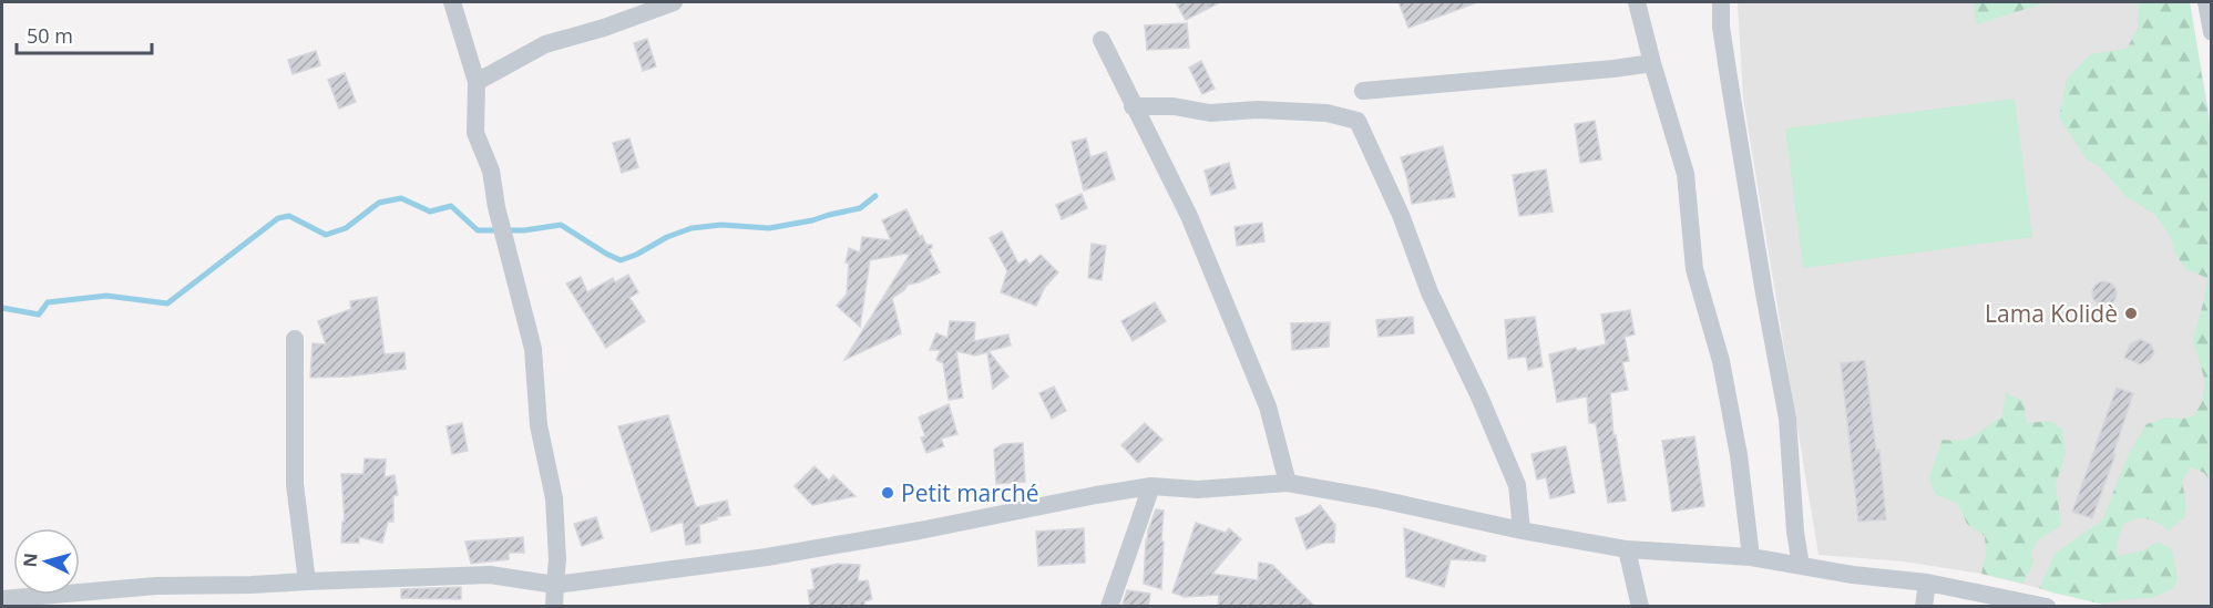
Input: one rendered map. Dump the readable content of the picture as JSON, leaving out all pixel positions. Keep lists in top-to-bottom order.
{
  "places": ["Lama Kolidè", "Petit marché"],
  "scale_bar": "50 m",
  "north": "left"
}
